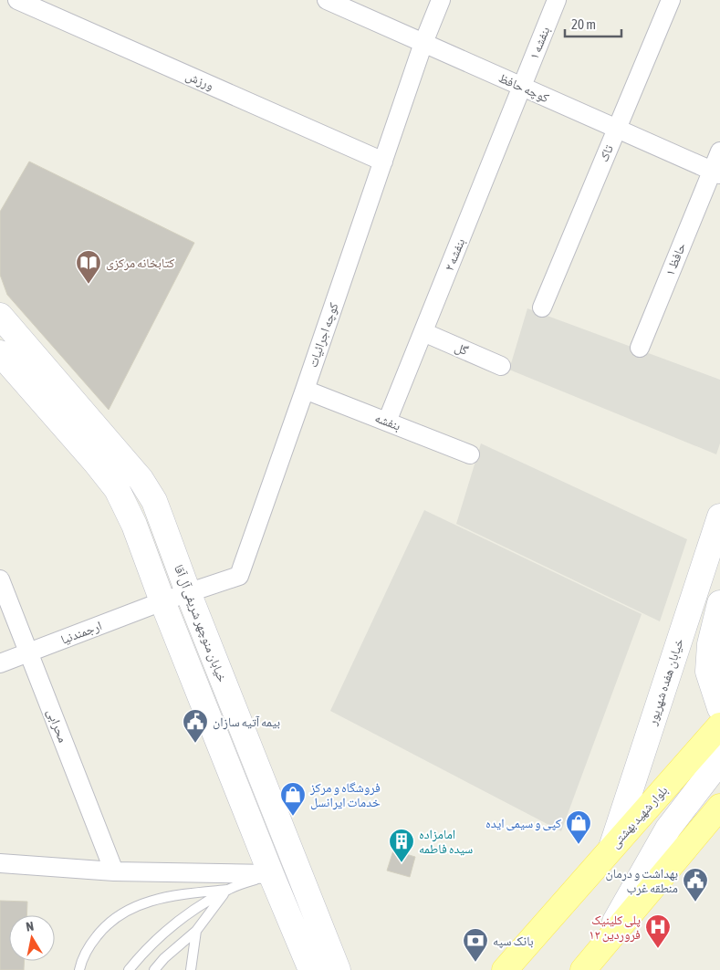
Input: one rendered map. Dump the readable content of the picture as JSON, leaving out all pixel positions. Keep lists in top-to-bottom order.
{
  "streets": {
    "main road": ["خیابان منوچهر شریفی آل آقا", "خیابان هفده شهریور", "بلوار شهید بهشتی"],
    "street": [
      "بنفشه ۱",
      "ورزش",
      "کوچه حافظ",
      "تاک",
      "بنفشه ۲",
      "حافظ ۱",
      "کوچه اجرائیات",
      "گل",
      "بنفشه",
      "ارجمندنیا",
      "محرابی"
    ]
  },
  "crossings": [
    ["بنفشه ۱", "کوچه حافظ"],
    ["بنفشه ۱", "بنفشه ۲"],
    ["ورزش", "کوچه اجرائیات"],
    ["کوچه حافظ", "تاک"],
    ["کوچه حافظ", "بنفشه ۲"],
    ["کوچه حافظ", "حافظ ۱"],
    ["کوچه حافظ", "کوچه اجرائیات"],
    ["بنفشه ۲", "گل"],
    ["بنفشه ۲", "بنفشه"],
    ["کوچه اجرائیات", "بنفشه"],
    ["کوچه اجرائیات", "خیابان منوچهر شریفی آل آقا"],
    ["کوچه اجرائیات", "ارجمندنیا"],
    ["خیابان منوچهر شریفی آل آقا", "ارجمندنیا"],
    ["ارجمندنیا", "محرابی"],
    ["خیابان هفده شهریور", "بلوار شهید بهشتی"]
  ],
  "places": {
    "library": ["کتابخانه مرکزی"],
    "public building": ["بیمه آتیه سازان", "بهداشت و درمان منطقه غرب"],
    "shop": ["فروشگاه و مرکز خدمات ایرانسل", "کپی و سیمی ایده"],
    "building": ["امامزاده سیده فاطمه"],
    "hospital": ["پلی کلینیک ۱۲ فروردین"],
    "bank": ["بانک سپه"]
  },
  "scale_bar": "20 m",
  "north": "top"
}
